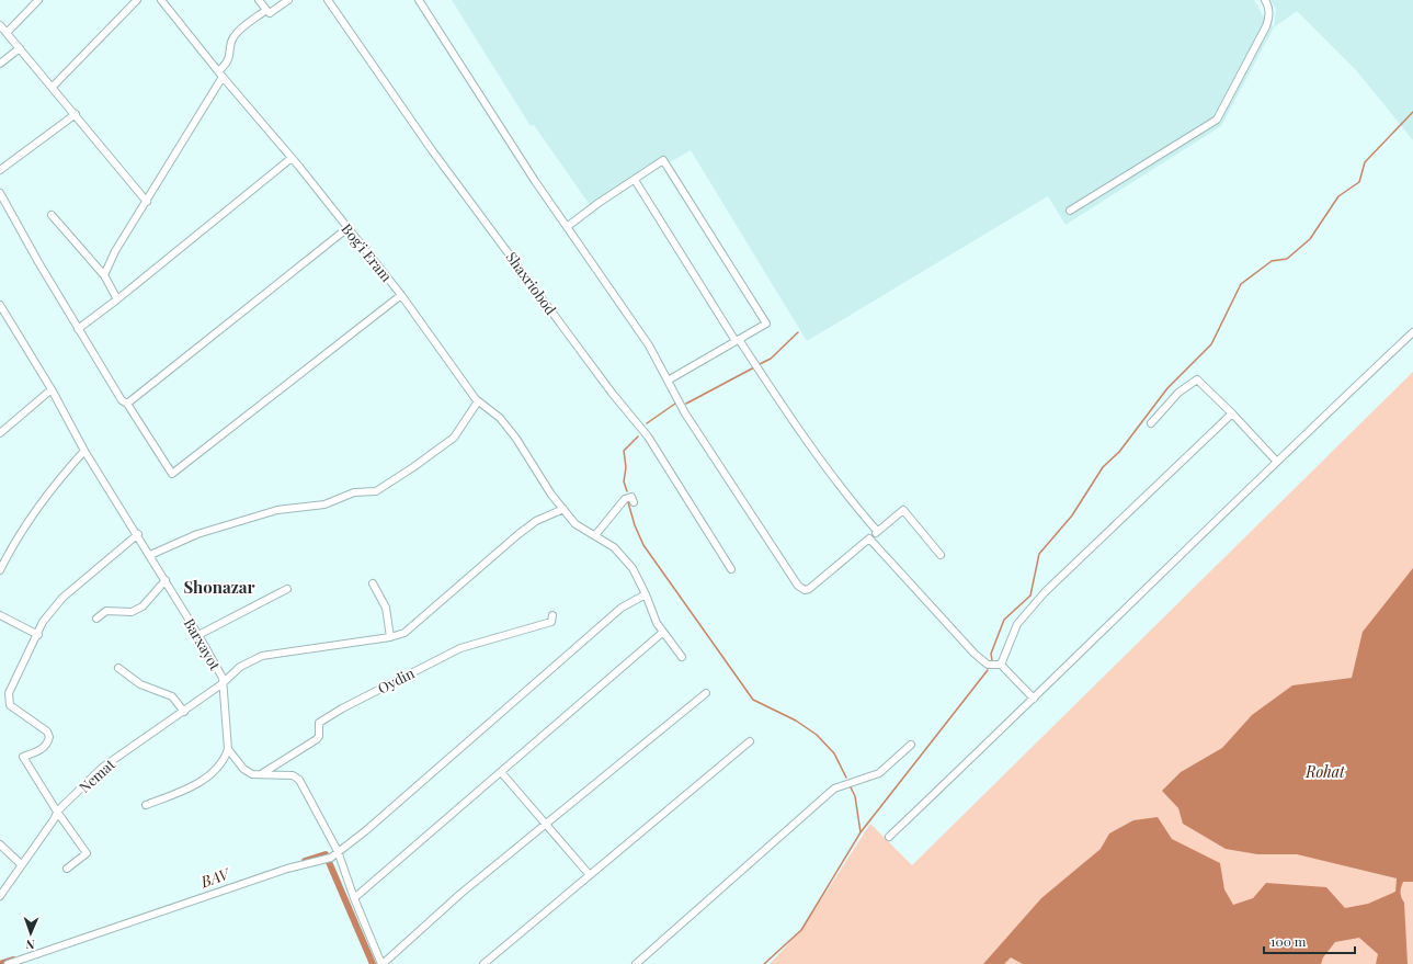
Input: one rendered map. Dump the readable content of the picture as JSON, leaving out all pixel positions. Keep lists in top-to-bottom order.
{
  "streets": {
    "street": [
      "Bog'i Eram",
      "Shaxriobod",
      "Barxayot",
      "Oydin",
      "Nemat"
    ]
  },
  "crossings": [
    ["Bog'i Eram", "Nemat"],
    ["Barxayot", "Nemat"]
  ],
  "districts": ["Shonazar"],
  "water": ["Rohat", "BAV"],
  "scale_bar": "100 m",
  "north": "bottom"
}
